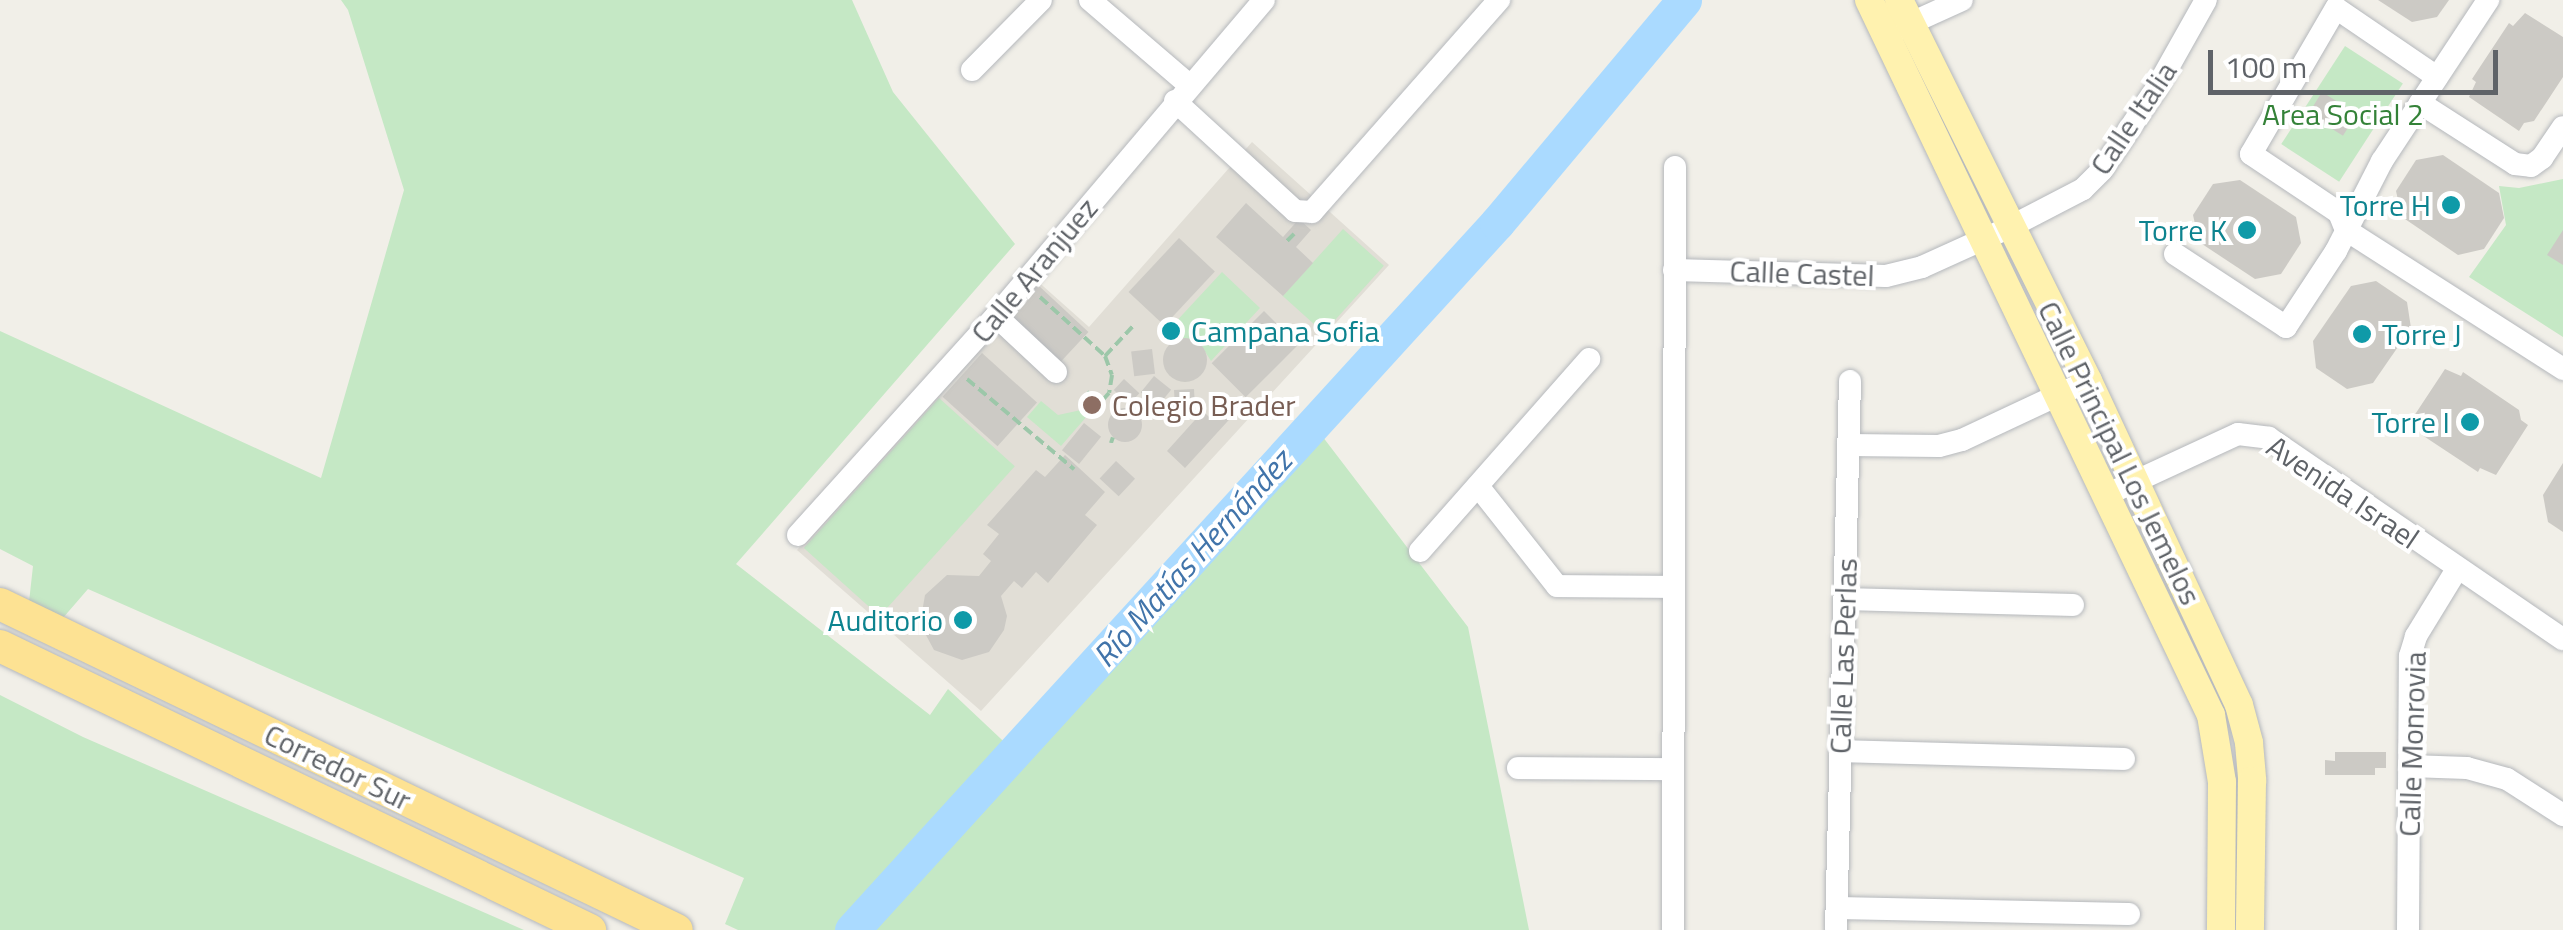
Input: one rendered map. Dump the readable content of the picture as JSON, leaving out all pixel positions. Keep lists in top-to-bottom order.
{
  "streets": {
    "highway": ["Corredor Sur"],
    "main road": ["Calle Principal Los Jemelos"],
    "street": [
      "Calle Italia",
      "Calle Aranjuez",
      "Calle Castel",
      "Avenida Israel",
      "Calle Las Perlas",
      "Calle Monrovia"
    ]
  },
  "crossings": [
    ["Calle Italia", "Calle Castel"],
    ["Calle Italia", "Calle Principal Los Jemelos"],
    ["Calle Castel", "Calle Principal Los Jemelos"],
    ["Calle Principal Los Jemelos", "Avenida Israel"],
    ["Avenida Israel", "Calle Monrovia"]
  ],
  "water": ["Río Matías Hernández"],
  "parks": ["Area Social 2"],
  "places": [
    "Torre H",
    "Torre K",
    "Campana Sofia",
    "Torre J",
    "Colegio Brader",
    "Torre I",
    "Auditorio"
  ],
  "scale_bar": "100 m"
}
